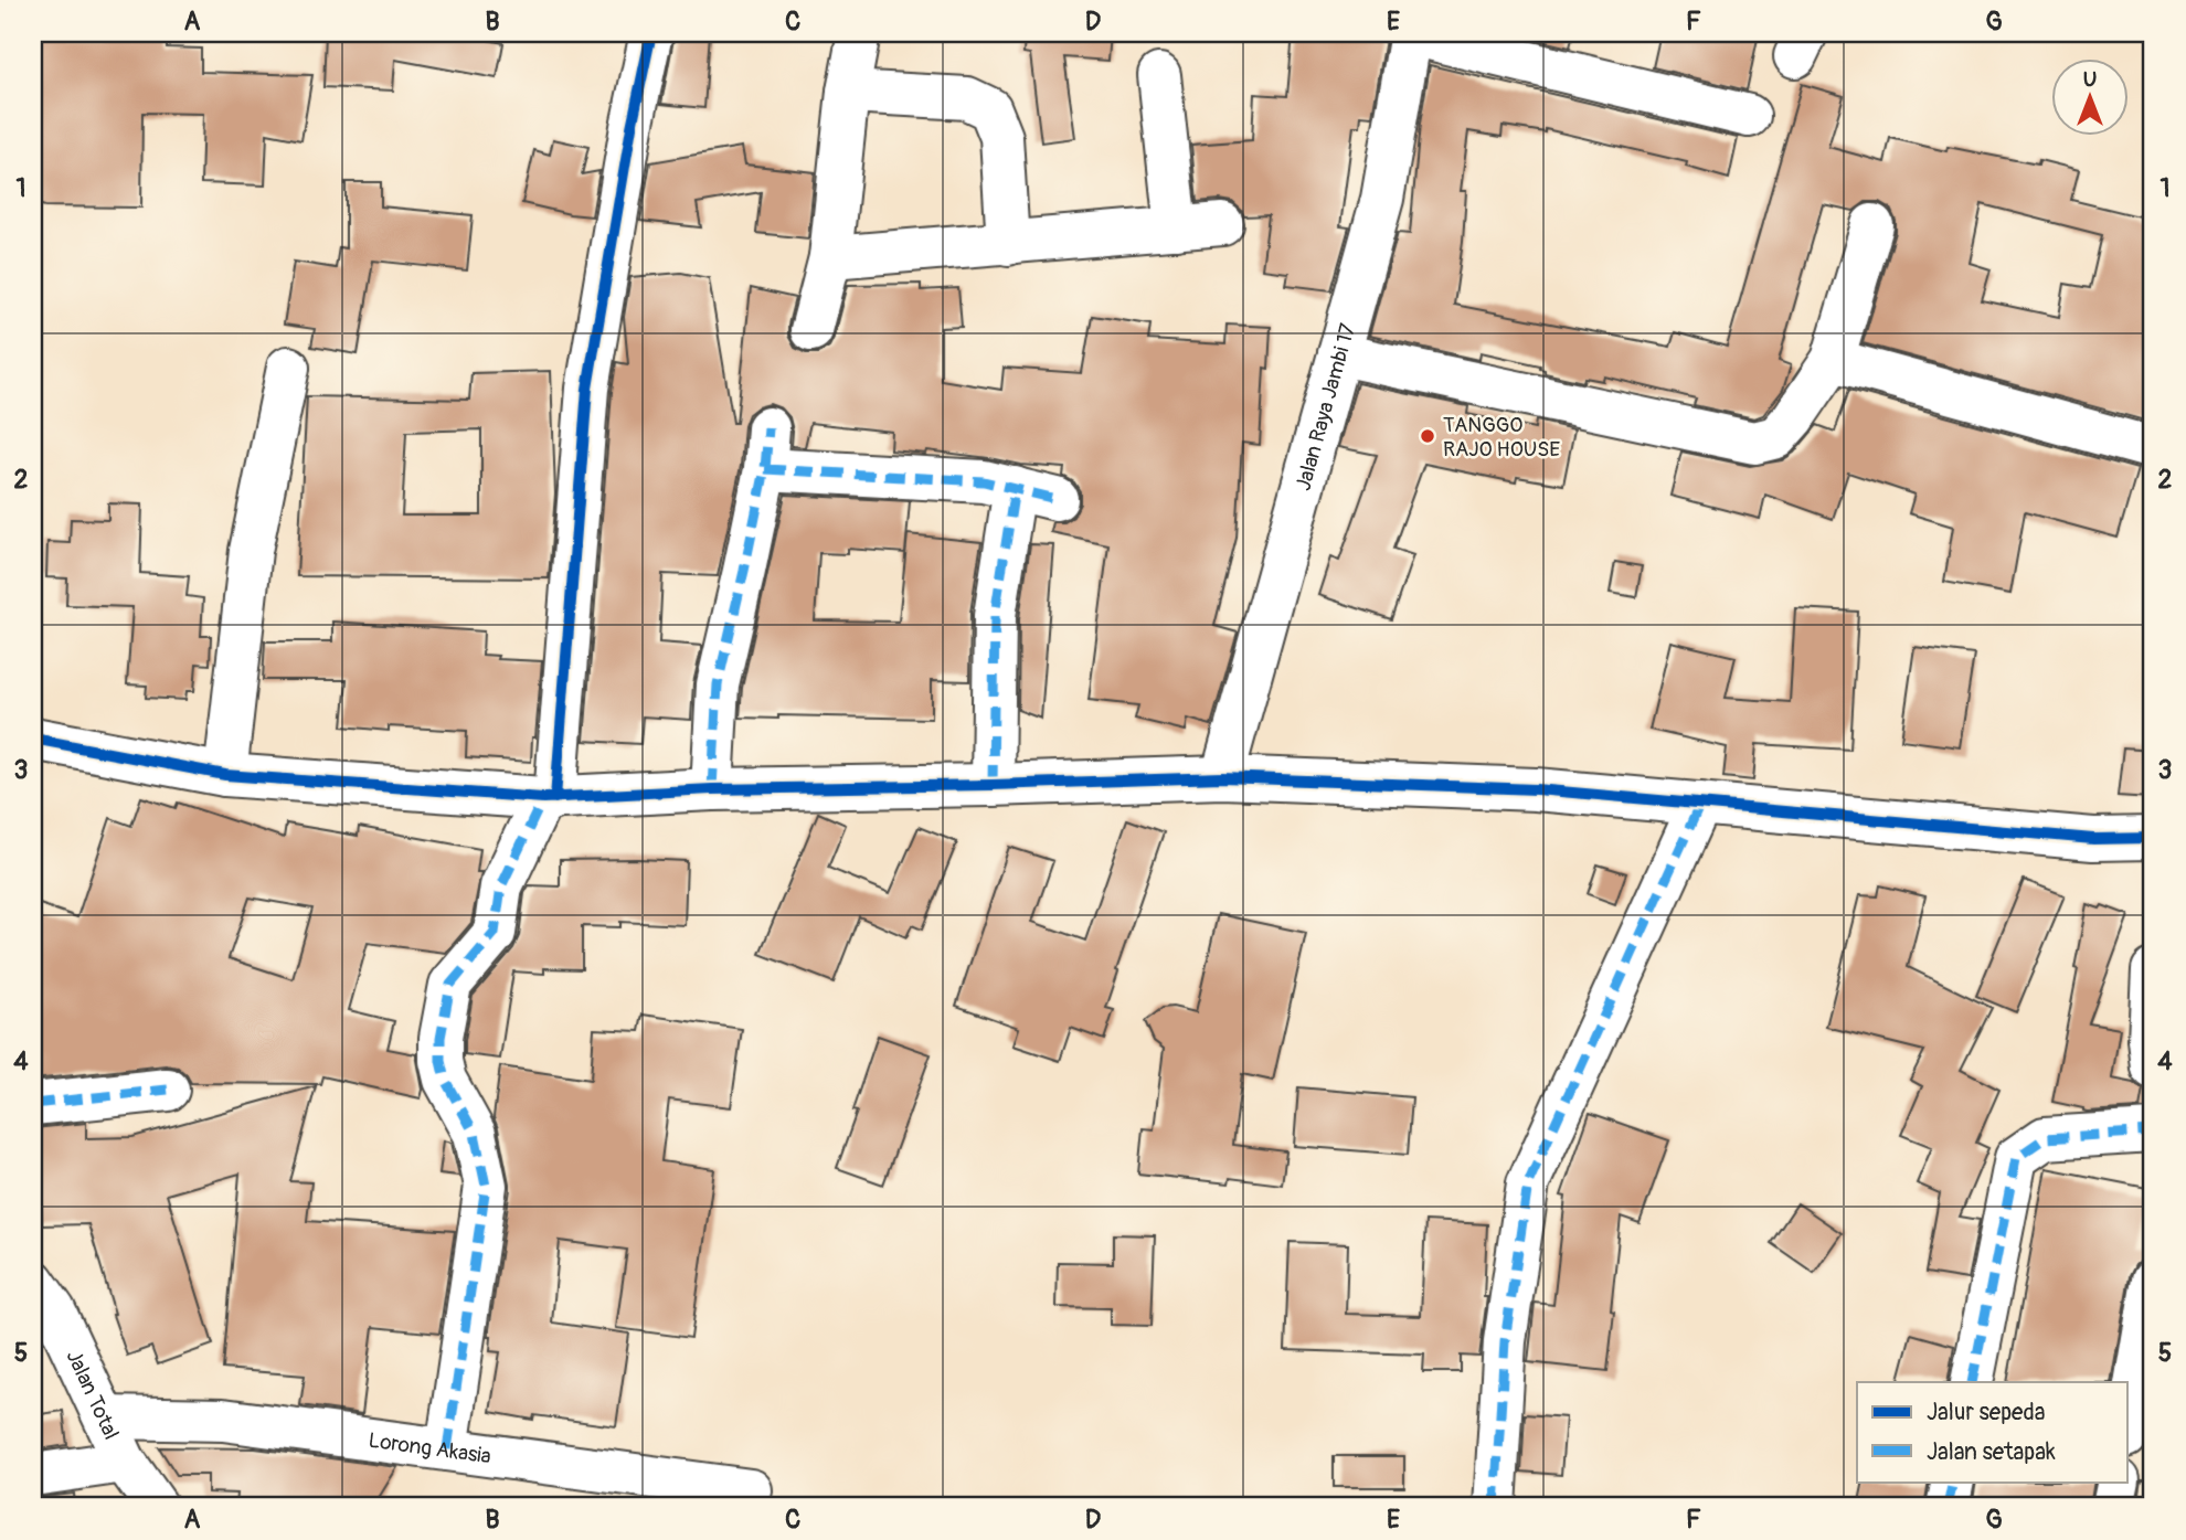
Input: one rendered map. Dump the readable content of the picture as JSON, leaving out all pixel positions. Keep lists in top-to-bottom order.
{
  "streets": {
    "street": ["Jalan Raya Jambi 17", "Jalan Total", "Lorong Akasia"]
  },
  "crossings": [
    ["Jalan Total", "Lorong Akasia"]
  ],
  "places": ["TANGGO RAJO HOUSE"],
  "legend": ["Jalur sepeda", "Jalan setapak"],
  "north": "top",
  "grid": {
    "columns": [
      "A",
      "B",
      "C",
      "D",
      "E",
      "F",
      "G"
    ],
    "rows": [
      "1",
      "2",
      "3",
      "4",
      "5"
    ]
  }
}
